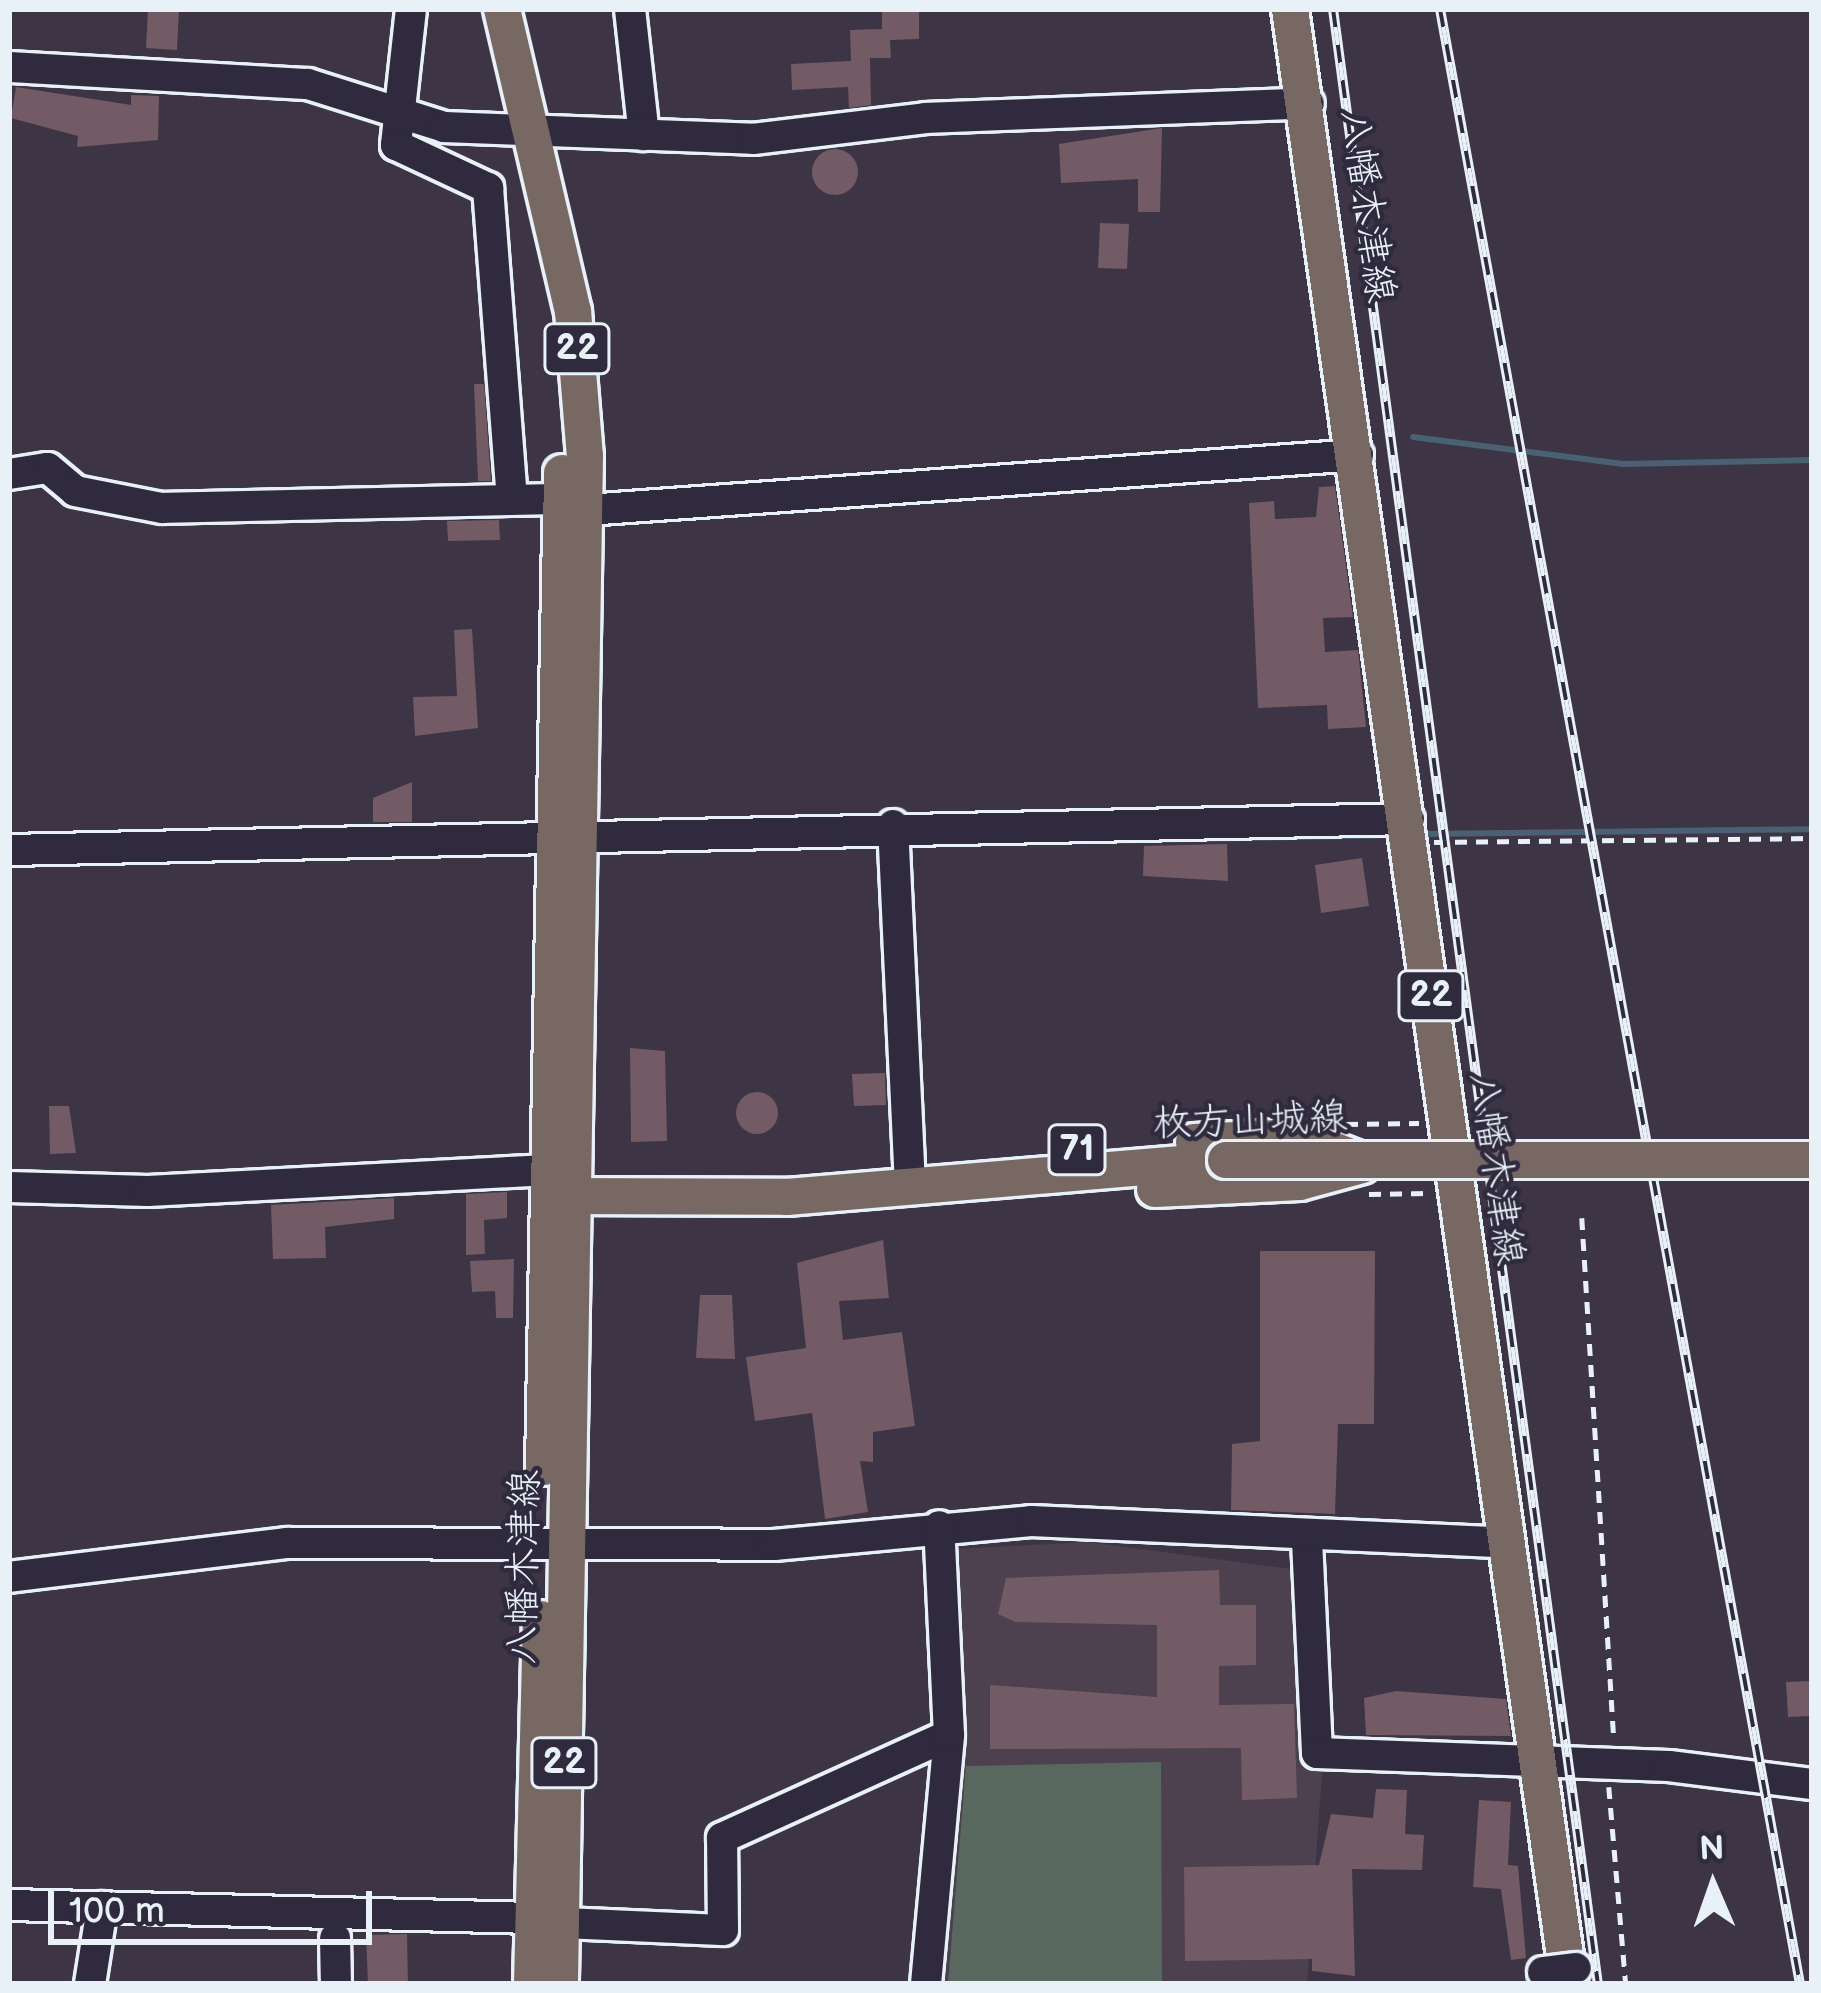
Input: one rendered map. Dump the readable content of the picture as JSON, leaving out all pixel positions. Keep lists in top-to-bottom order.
{
  "streets": {
    "main road": [
      "八幡木津線",
      "22",
      "枚方山城線",
      "71"
    ]
  },
  "crossings": [
    ["八幡木津線", "枚方山城線"],
    ["八幡木津線", "71"],
    ["枚方山城線", "71"]
  ],
  "scale_bar": "100 m",
  "north": "top"
}
